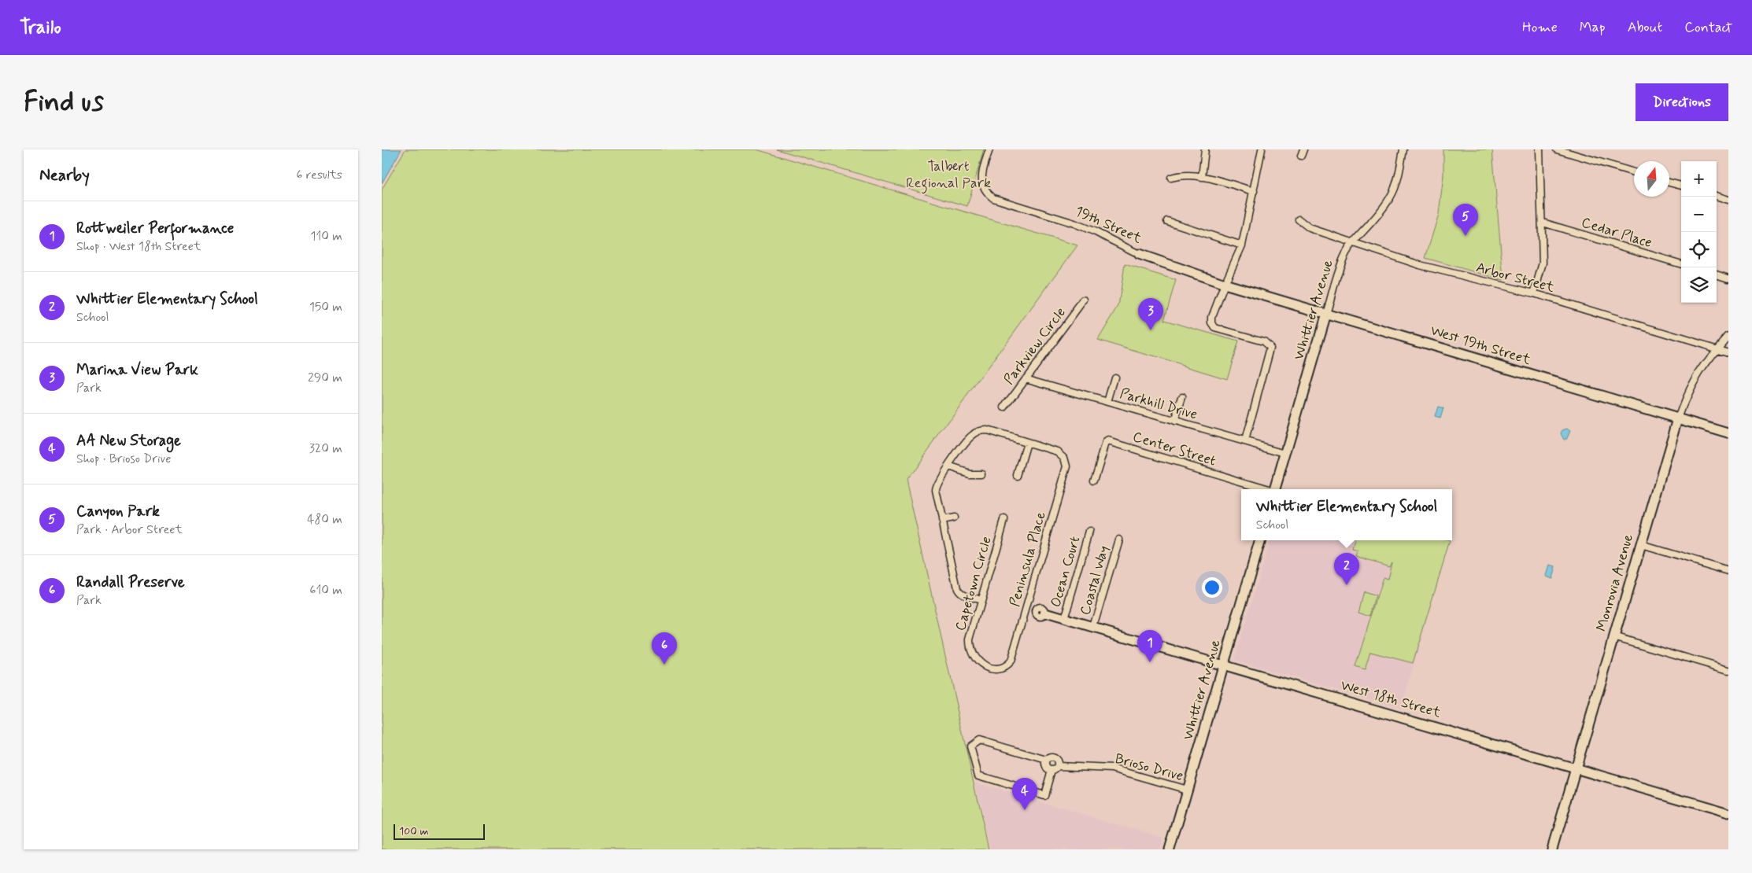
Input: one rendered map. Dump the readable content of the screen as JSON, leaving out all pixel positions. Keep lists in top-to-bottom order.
{
  "streets": {
    "street": [
      "19th Street",
      "Cedar Place",
      "Arbor Street",
      "Whittier Avenue",
      "West 19th Street",
      "Parkview Circle",
      "Parkhill Drive",
      "Center Street",
      "Peninsula Place",
      "Ocean Court",
      "Coastal Way",
      "Monrovia Avenue",
      "Capetown Circle",
      "West 18th Street",
      "Brioso Drive"
    ]
  },
  "crossings": [
    ["19th Street", "West 19th Street"],
    ["Arbor Street", "Whittier Avenue"],
    ["Arbor Street", "Monrovia Avenue"],
    ["Whittier Avenue", "West 19th Street"],
    ["Whittier Avenue", "Parkhill Drive"],
    ["Whittier Avenue", "West 18th Street"],
    ["Whittier Avenue", "Brioso Drive"],
    ["West 19th Street", "Monrovia Avenue"],
    ["Parkview Circle", "Parkhill Drive"],
    ["Peninsula Place", "Capetown Circle"],
    ["Peninsula Place", "West 18th Street"],
    ["Ocean Court", "West 18th Street"],
    ["Coastal Way", "West 18th Street"],
    ["Monrovia Avenue", "West 18th Street"]
  ],
  "parks": ["Talbert Regional Park"],
  "scale_bar": "100 m",
  "north": "top",
  "page": {
    "header": "Trailo",
    "nav": [
      "Home",
      "Map",
      "About",
      "Contact"
    ],
    "buttons": "Directions",
    "title": "Find us",
    "heading": ["Nearby", "6 results"],
    "map_buttons": ["+", "−"],
    "list": [
      {
        "mark": "1",
        "name": "Rottweiler Performance",
        "note": "Shop · West 18th Street",
        "value": "110 m"
      },
      {
        "mark": "2",
        "name": "Whittier Elementary School",
        "note": "School",
        "value": "150 m"
      },
      {
        "mark": "3",
        "name": "Marina View Park",
        "note": "Park",
        "value": "290 m"
      },
      {
        "mark": "4",
        "name": "AA New Storage",
        "note": "Shop · Brioso Drive",
        "value": "320 m"
      },
      {
        "mark": "5",
        "name": "Canyon Park",
        "note": "Park · Arbor Street",
        "value": "480 m"
      },
      {
        "mark": "6",
        "name": "Randall Preserve",
        "note": "Park",
        "value": "610 m"
      }
    ],
    "pins": [
      "5",
      "3",
      "2",
      "1",
      "6",
      "4"
    ],
    "popup": ["Whittier Elementary School", "School"],
    "scale": "100 m"
  }
}
